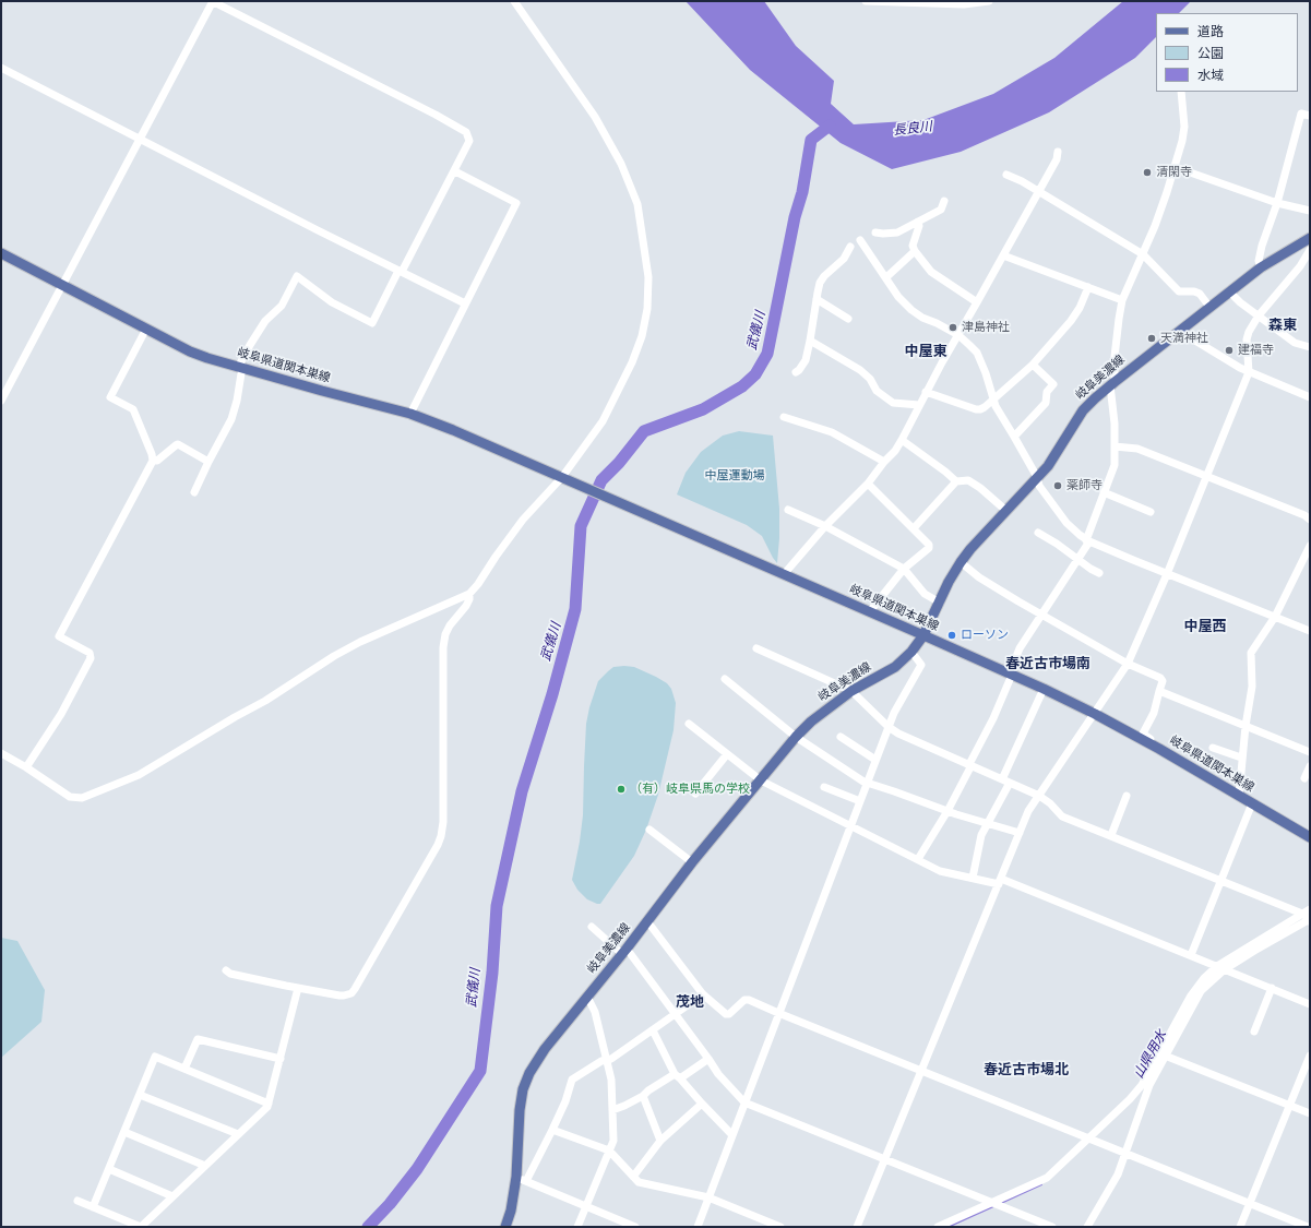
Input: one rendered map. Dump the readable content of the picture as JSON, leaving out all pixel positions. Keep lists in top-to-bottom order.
{
  "streets": {
    "main road": ["岐阜県道関本巣線", "岐阜美濃線"]
  },
  "crossings": [
    ["岐阜県道関本巣線", "岐阜美濃線"]
  ],
  "districts": [
    "森東",
    "中屋東",
    "中屋西",
    "春近古市場南",
    "茂地",
    "春近古市場北"
  ],
  "water": ["長良川", "武儀川", "山県用水"],
  "parks": ["中屋運動場"],
  "places": [
    "清閑寺",
    "津島神社",
    "天満神社",
    "建福寺",
    "薬師寺",
    "ローソン",
    "（有）岐阜県馬の学校"
  ],
  "legend": ["道路", "公園", "水域"]
}
